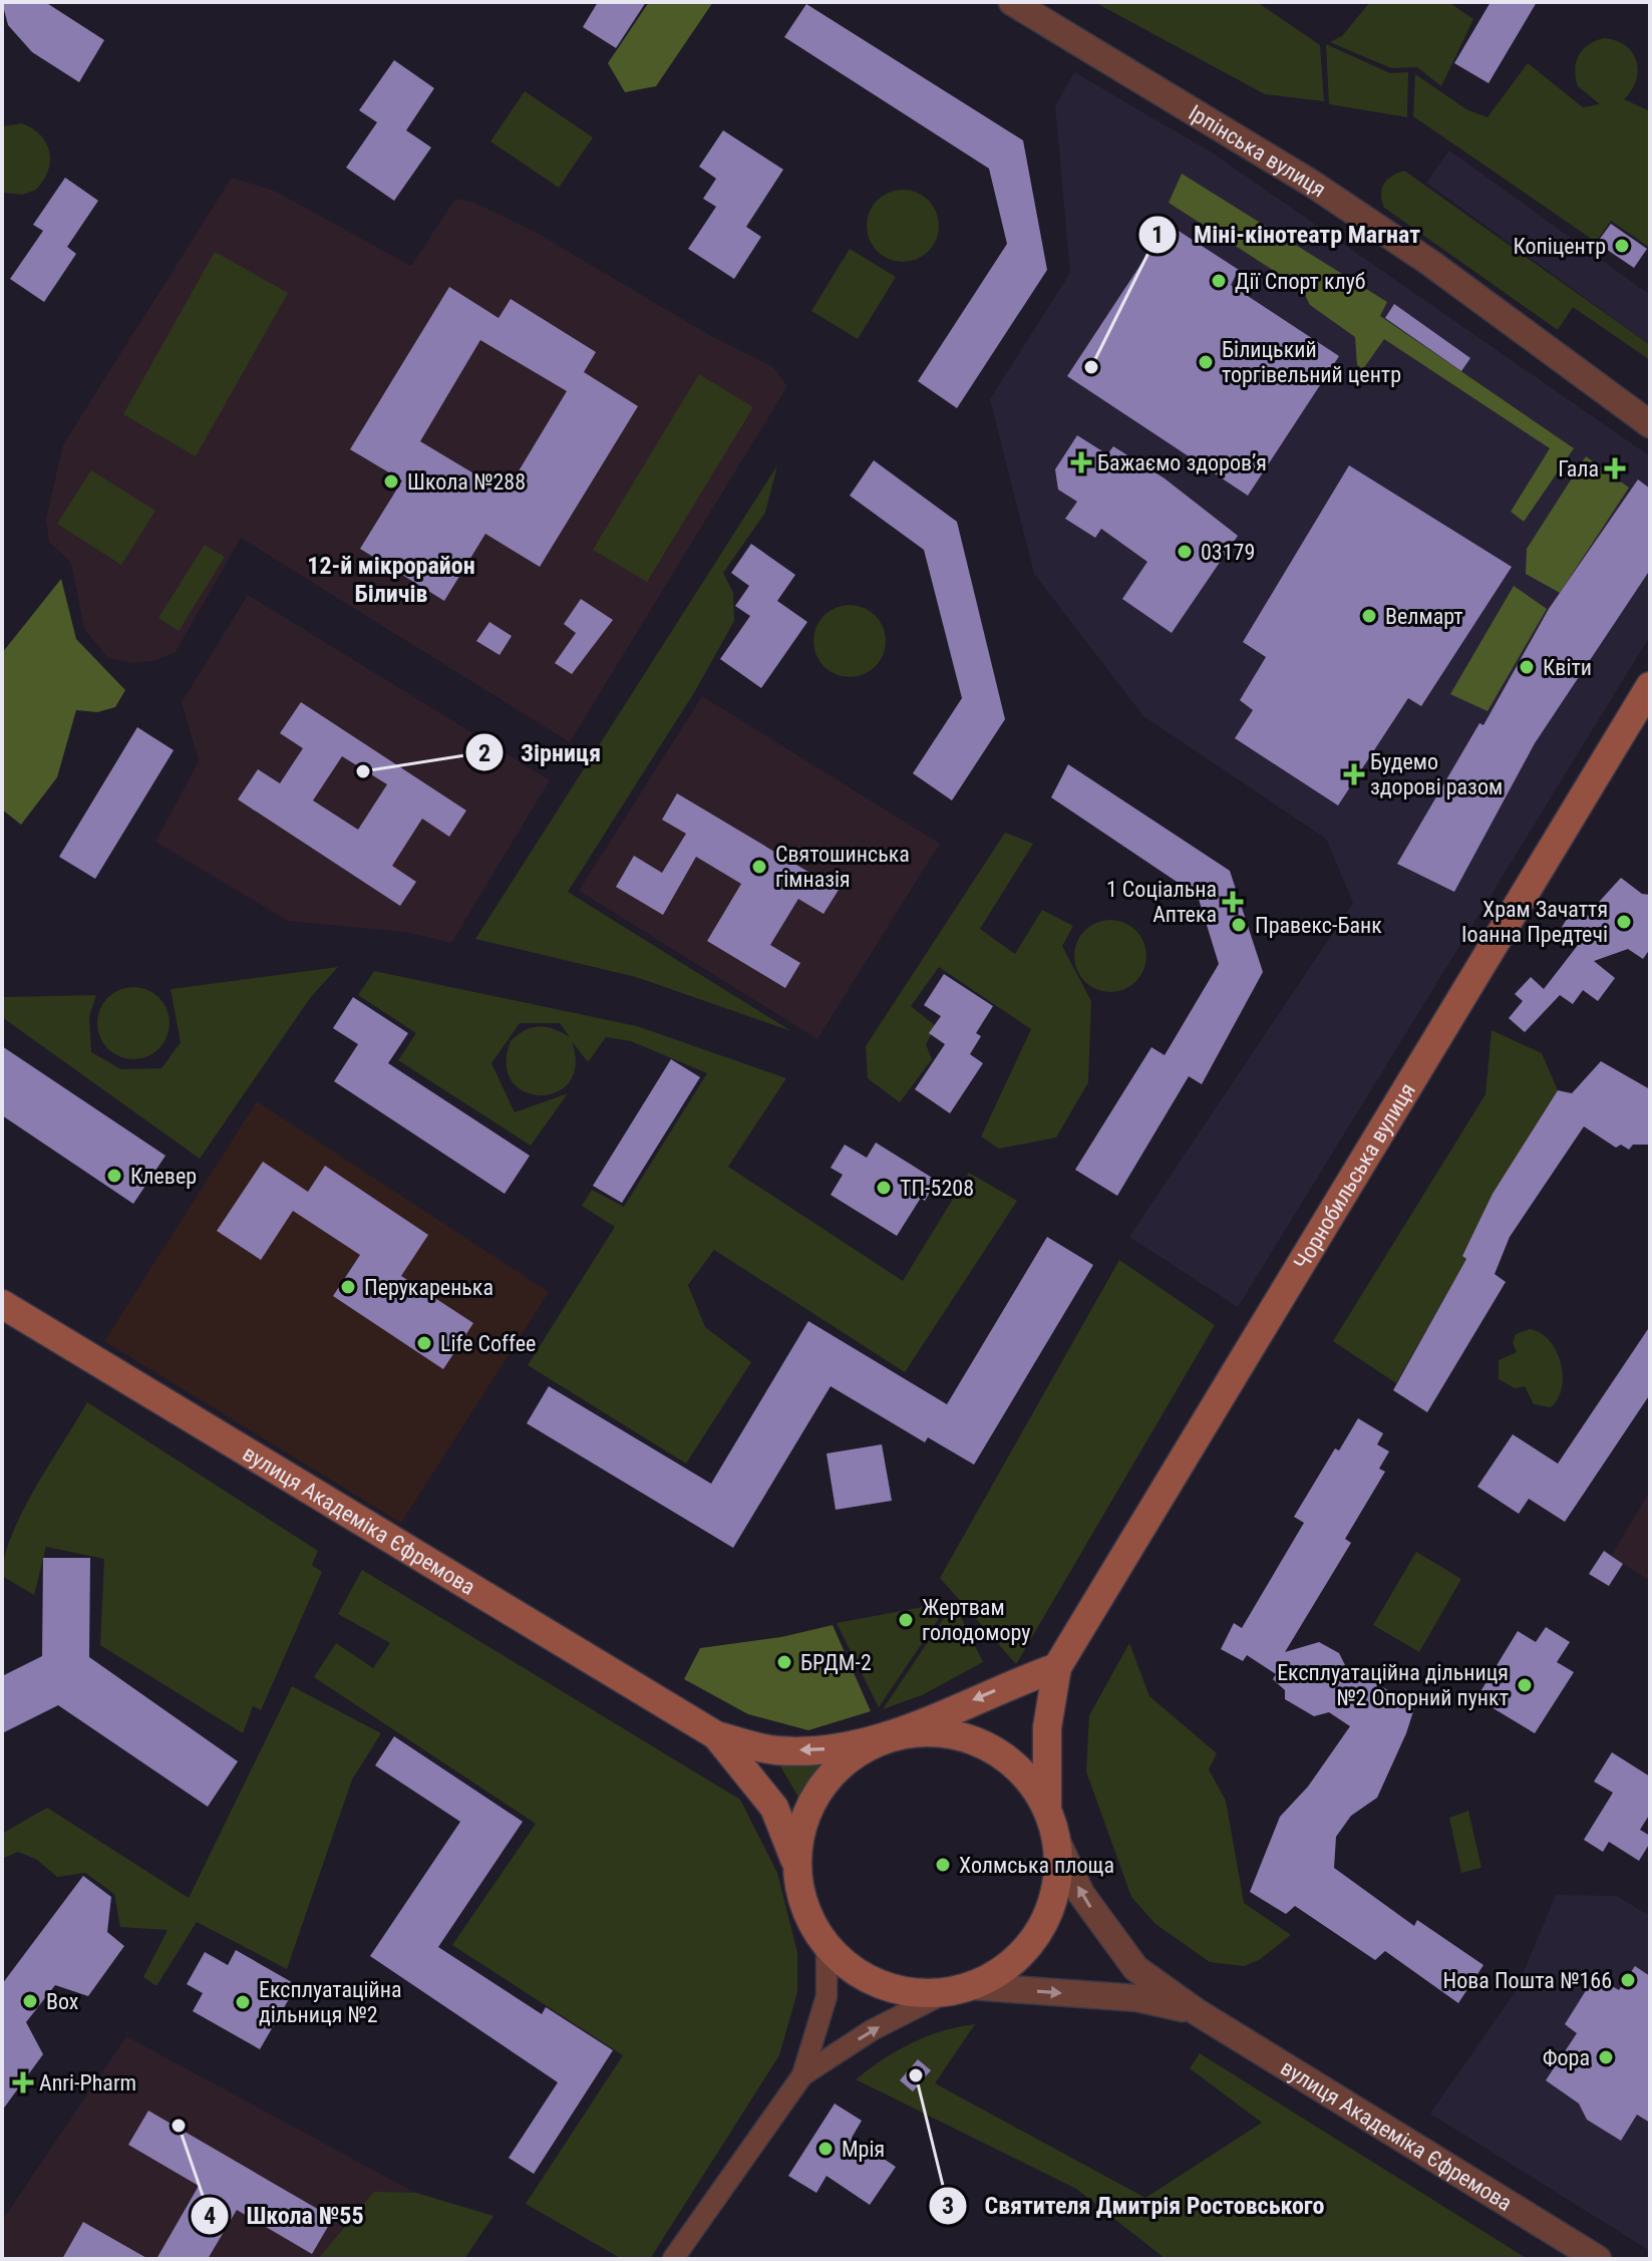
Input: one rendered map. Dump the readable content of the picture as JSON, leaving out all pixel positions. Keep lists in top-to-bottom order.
{
  "streets": {
    "main road": ["Чорнобильська вулиця", "вулиця Академіка Єфремова"],
    "street": ["Ірпінська вулиця"]
  },
  "crossings": [
    ["Чорнобильська вулиця", "вулиця Академіка Єфремова"]
  ],
  "districts": ["12-й мікрорайон Біличів"],
  "places": {
    "other": [
      "Копіцентр",
      "Дії Спорт клуб",
      "Білицький торгівельний центр",
      "Міні-кінотеатр Магнат",
      "Школа №288",
      "03179",
      "Велмарт",
      "Квіти",
      "Зірниця",
      "Святошинська гімназія",
      "Храм Зачаття Іоанна Предтечі",
      "Правекс-Банк",
      "Клевер",
      "ТП-5208",
      "Перукаренька",
      "Life Coffee",
      "Жертвам голодомору",
      "БРДМ-2",
      "Експлуатаційна дільниця №2 Опорний пункт",
      "Холмська площа",
      "Нова Пошта №166",
      "Box",
      "Експлуатаційна дільниця №2",
      "Фора",
      "Святителя Дмитрія Ростовського",
      "Школа №55",
      "Мрія"
    ],
    "health": [
      "Бажаємо здоровʼя",
      "Гала",
      "Будемо здорові разом",
      "1 Соціальна Аптека",
      "Anri-Pharm"
    ]
  }
}
